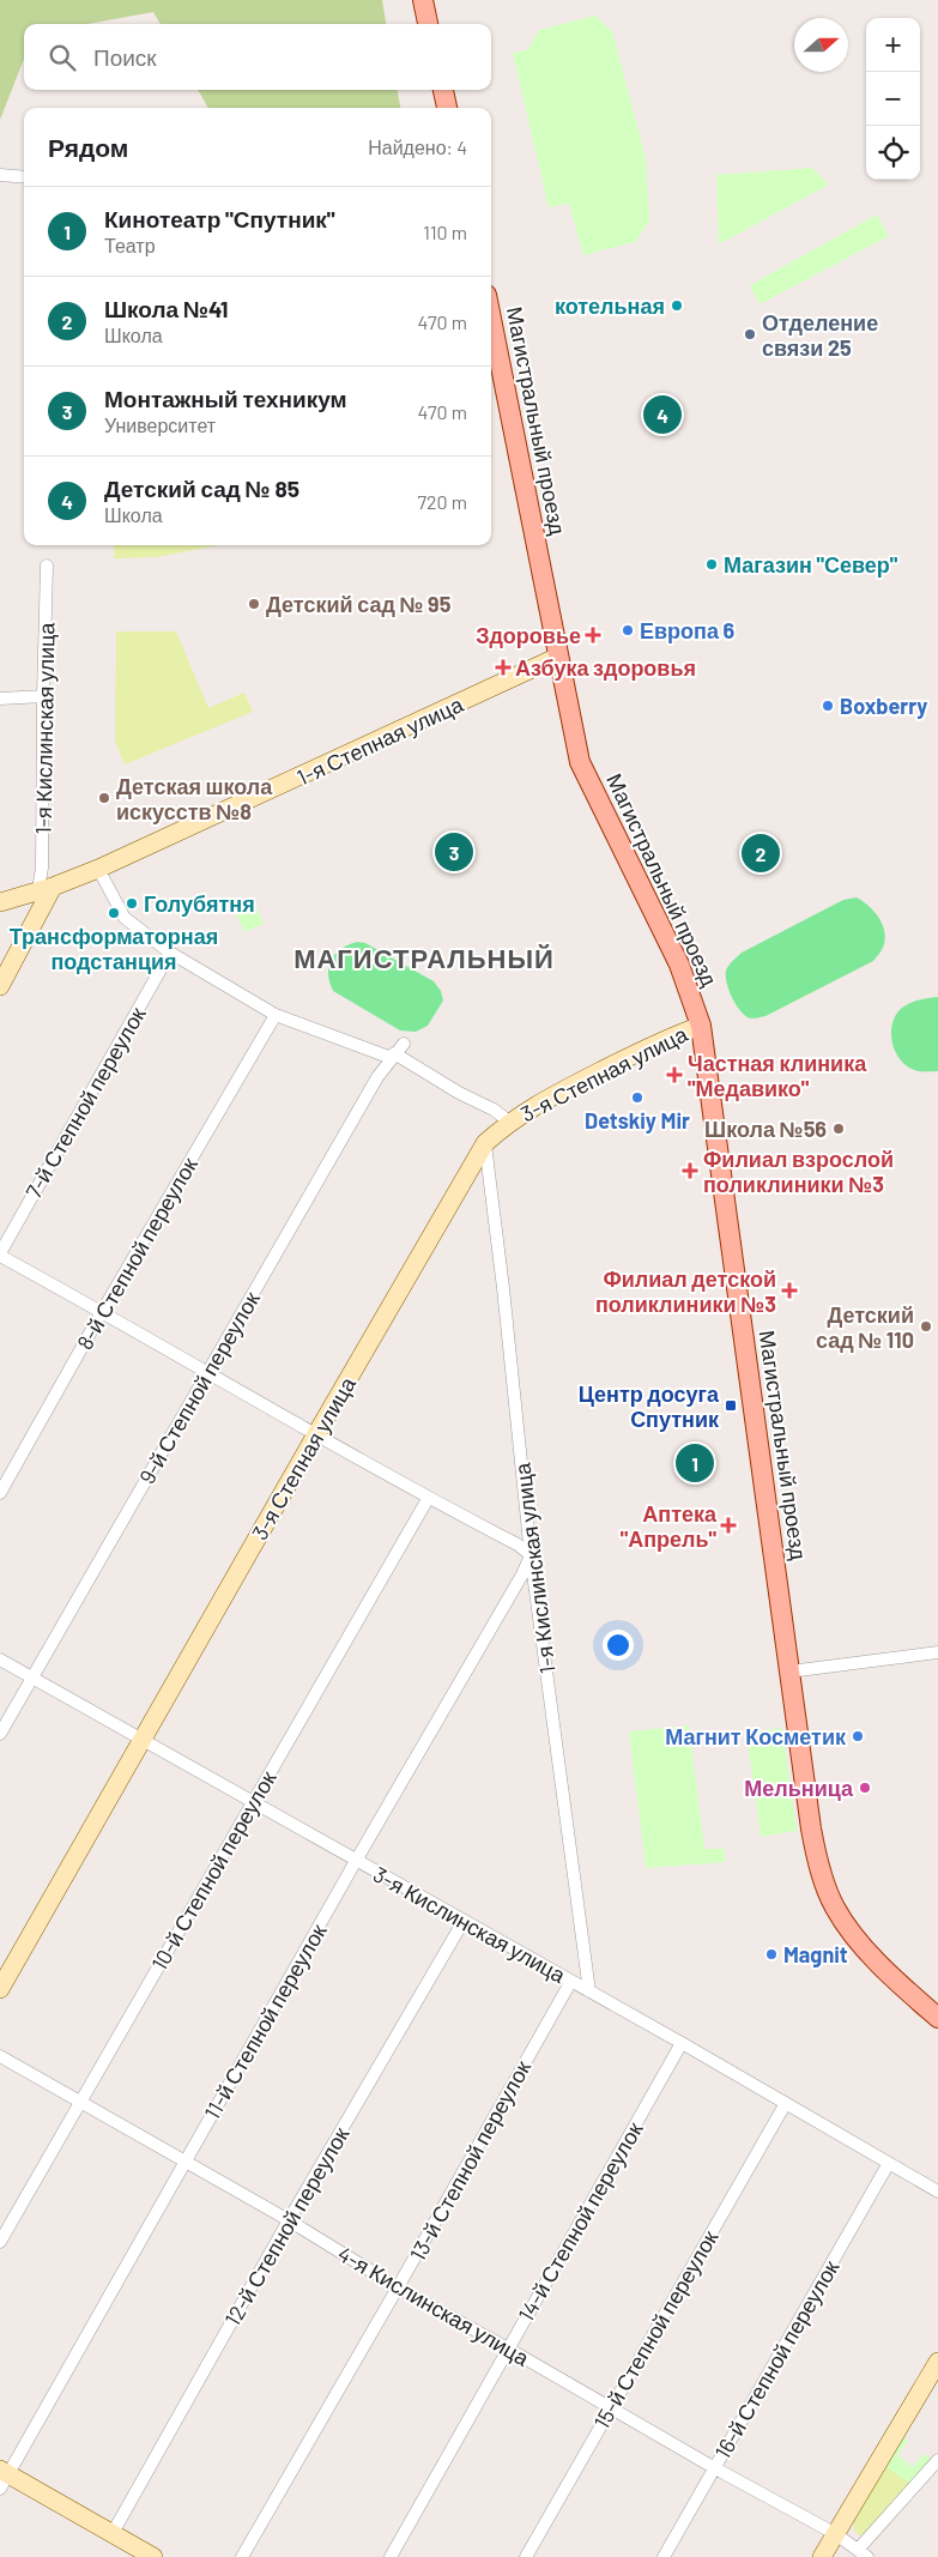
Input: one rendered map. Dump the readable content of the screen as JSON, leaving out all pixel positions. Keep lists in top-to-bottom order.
{
  "streets": {
    "main road": ["Магистральный проезд"],
    "street": [
      "1-я Кислинская улица",
      "1-я Степная улица",
      "3-я Степная улица",
      "7-й Степной переулок",
      "8-й Степной переулок",
      "9-й Степной переулок",
      "10-й Степной переулок",
      "3-я Кислинская улица",
      "11-й Степной переулок",
      "13-й Степной переулок",
      "14-й Степной переулок",
      "12-й Степной переулок",
      "4-я Кислинская улица",
      "15-й Степной переулок",
      "16-й Степной переулок"
    ]
  },
  "crossings": [
    ["Магистральный проезд", "1-я Степная улица"],
    ["Магистральный проезд", "3-я Степная улица"],
    ["1-я Кислинская улица", "1-я Степная улица"],
    ["1-я Кислинская улица", "3-я Степная улица"],
    ["1-я Кислинская улица", "3-я Кислинская улица"],
    ["1-я Кислинская улица", "11-й Степной переулок"],
    ["3-я Степная улица", "3-я Кислинская улица"],
    ["9-й Степной переулок", "3-я Кислинская улица"],
    ["10-й Степной переулок", "3-я Кислинская улица"],
    ["10-й Степной переулок", "4-я Кислинская улица"],
    ["3-я Кислинская улица", "11-й Степной переулок"],
    ["3-я Кислинская улица", "13-й Степной переулок"],
    ["3-я Кислинская улица", "14-й Степной переулок"],
    ["3-я Кислинская улица", "12-й Степной переулок"],
    ["3-я Кислинская улица", "15-й Степной переулок"],
    ["3-я Кислинская улица", "16-й Степной переулок"],
    ["11-й Степной переулок", "4-я Кислинская улица"],
    ["13-й Степной переулок", "4-я Кислинская улица"],
    ["14-й Степной переулок", "4-я Кислинская улица"],
    ["12-й Степной переулок", "4-я Кислинская улица"],
    ["4-я Кислинская улица", "15-й Степной переулок"],
    ["4-я Кислинская улица", "16-й Степной переулок"]
  ],
  "districts": ["МАГИСТРАЛЬНЫЙ"],
  "places": {
    "other": [
      "котельная",
      "Отделение связи 25",
      "Магазин \"Север\"",
      "Детский сад № 95",
      "Европа 6",
      "Boxberry",
      "Детская школа искусств №8",
      "Голубятня",
      "Трансформаторная подстанция",
      "Detskiy Mir",
      "Школа №56",
      "Детский сад № 110",
      "Магнит Косметик",
      "Мельница",
      "Magnit"
    ],
    "health": [
      "Здоровье",
      "Азбука здоровья",
      "Частная клиника \"Медавико\"",
      "Филиал взрослой поликлиники №3",
      "Филиал детской поликлиники №3",
      "Аптека \"Апрель\""
    ],
    "transit": ["Центр досуга Спутник"]
  },
  "north": "right",
  "page": {
    "map_buttons": ["+", "−"],
    "search": "Поиск",
    "heading": ["Рядом", "Найдено: 4"],
    "list": [
      {
        "mark": "1",
        "name": "Кинотеатр \"Спутник\"",
        "note": "Театр",
        "value": "110 m"
      },
      {
        "mark": "2",
        "name": "Школа №41",
        "note": "Школа",
        "value": "470 m"
      },
      {
        "mark": "3",
        "name": "Монтажный техникум",
        "note": "Университет",
        "value": "470 m"
      },
      {
        "mark": "4",
        "name": "Детский сад № 85",
        "note": "Школа",
        "value": "720 m"
      }
    ],
    "pins": [
      "4",
      "3",
      "2",
      "1"
    ]
  }
}
